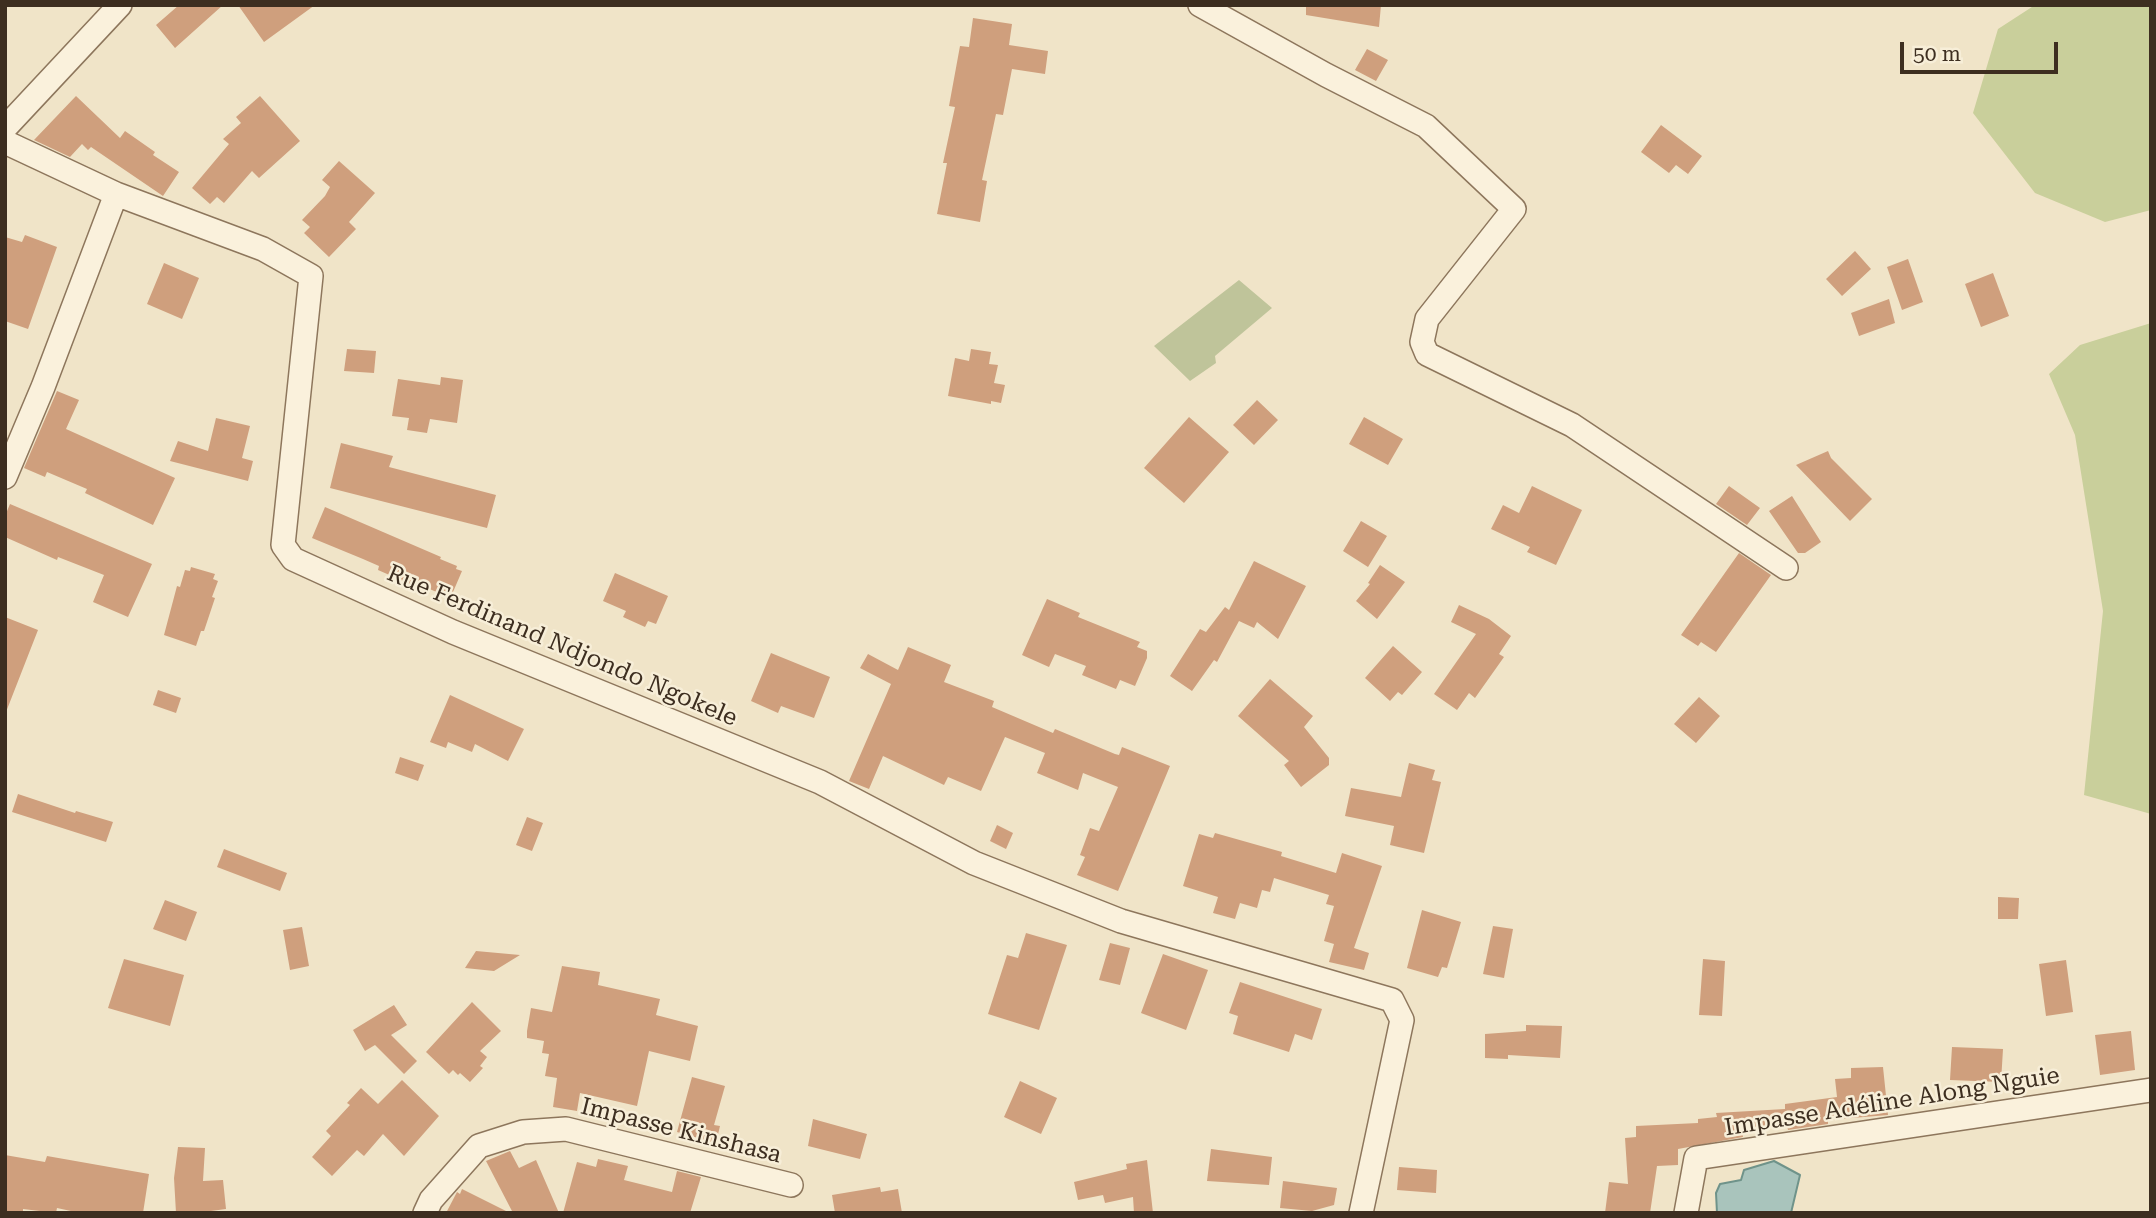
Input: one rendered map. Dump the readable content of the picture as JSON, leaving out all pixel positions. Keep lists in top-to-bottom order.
{
  "streets": {
    "street": ["Rue Ferdinand Ndjondo Ngokele", "Impasse Adéline Along Nguie", "Impasse Kinshasa"]
  },
  "scale_bar": "50 m"
}
